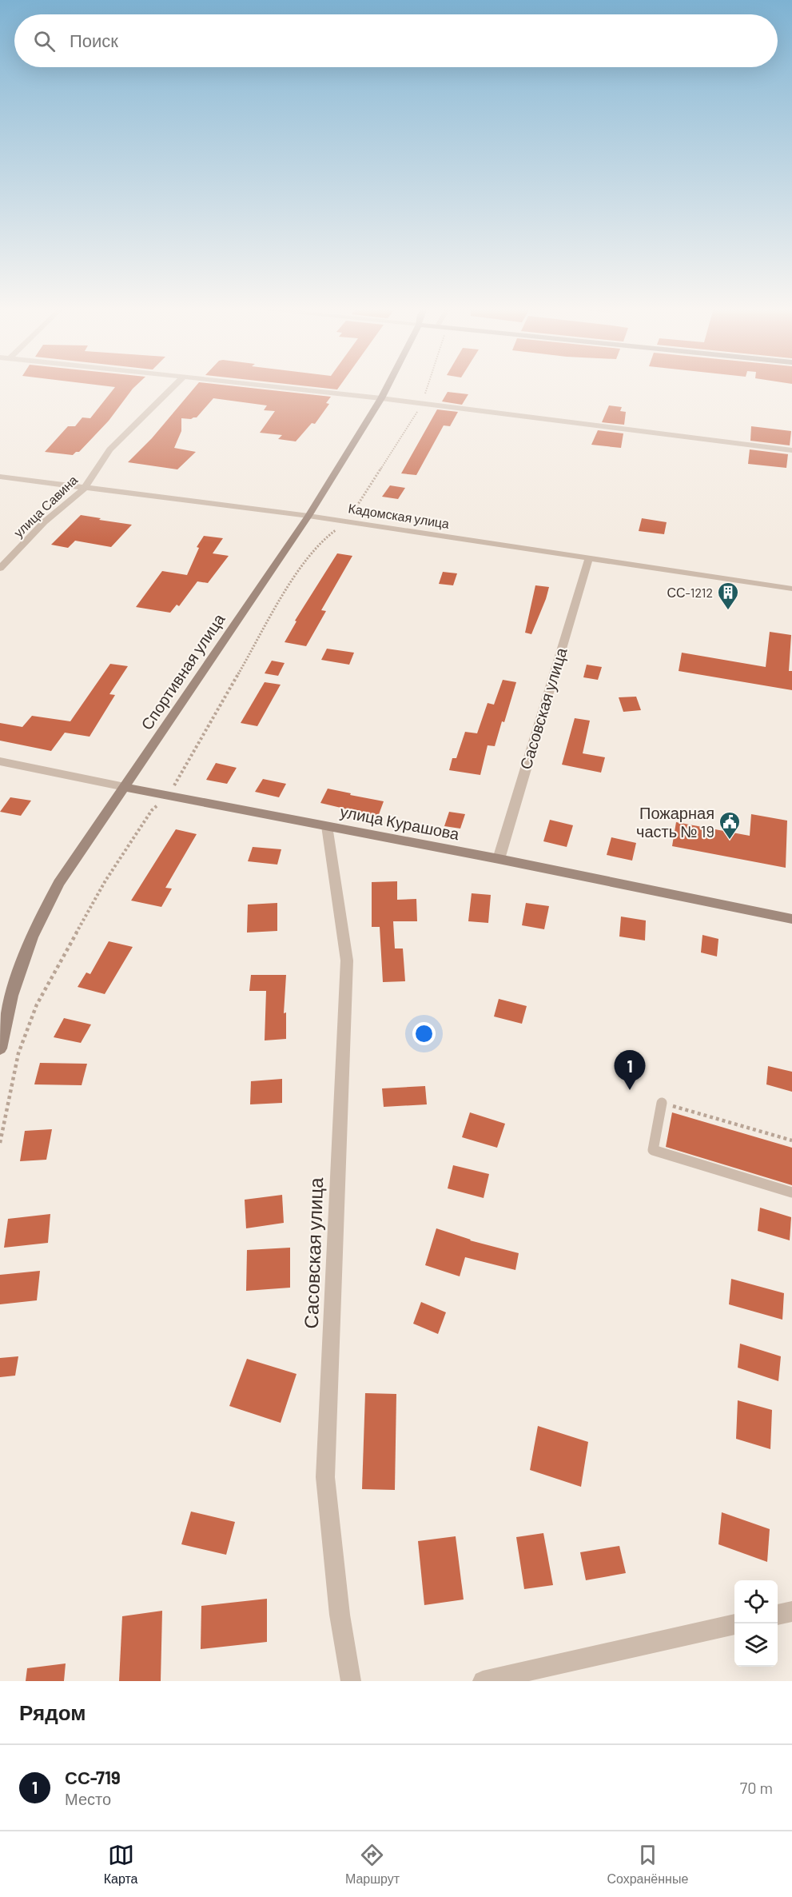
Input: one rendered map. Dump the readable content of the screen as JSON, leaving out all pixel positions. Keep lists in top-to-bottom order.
{
  "streets": {
    "street": [
      "улица Савина",
      "Кадомская улица",
      "Спортивная улица",
      "Сасовская улица",
      "улица Курашова"
    ]
  },
  "crossings": [
    ["улица Савина", "Кадомская улица"],
    ["Кадомская улица", "Спортивная улица"],
    ["Кадомская улица", "Сасовская улица"],
    ["Спортивная улица", "улица Курашова"],
    ["Сасовская улица", "улица Курашова"]
  ],
  "places": {
    "building": ["СС-1212"],
    "public building": ["Пожарная часть № 19"]
  },
  "page": {
    "search": "Поиск",
    "pins": "1",
    "heading": "Рядом",
    "list": [
      {
        "mark": "1",
        "name": "СС-719",
        "note": "Место",
        "value": "70 m"
      }
    ],
    "nav": ["Карта", "Маршрут", "Сохранённые"]
  }
}
